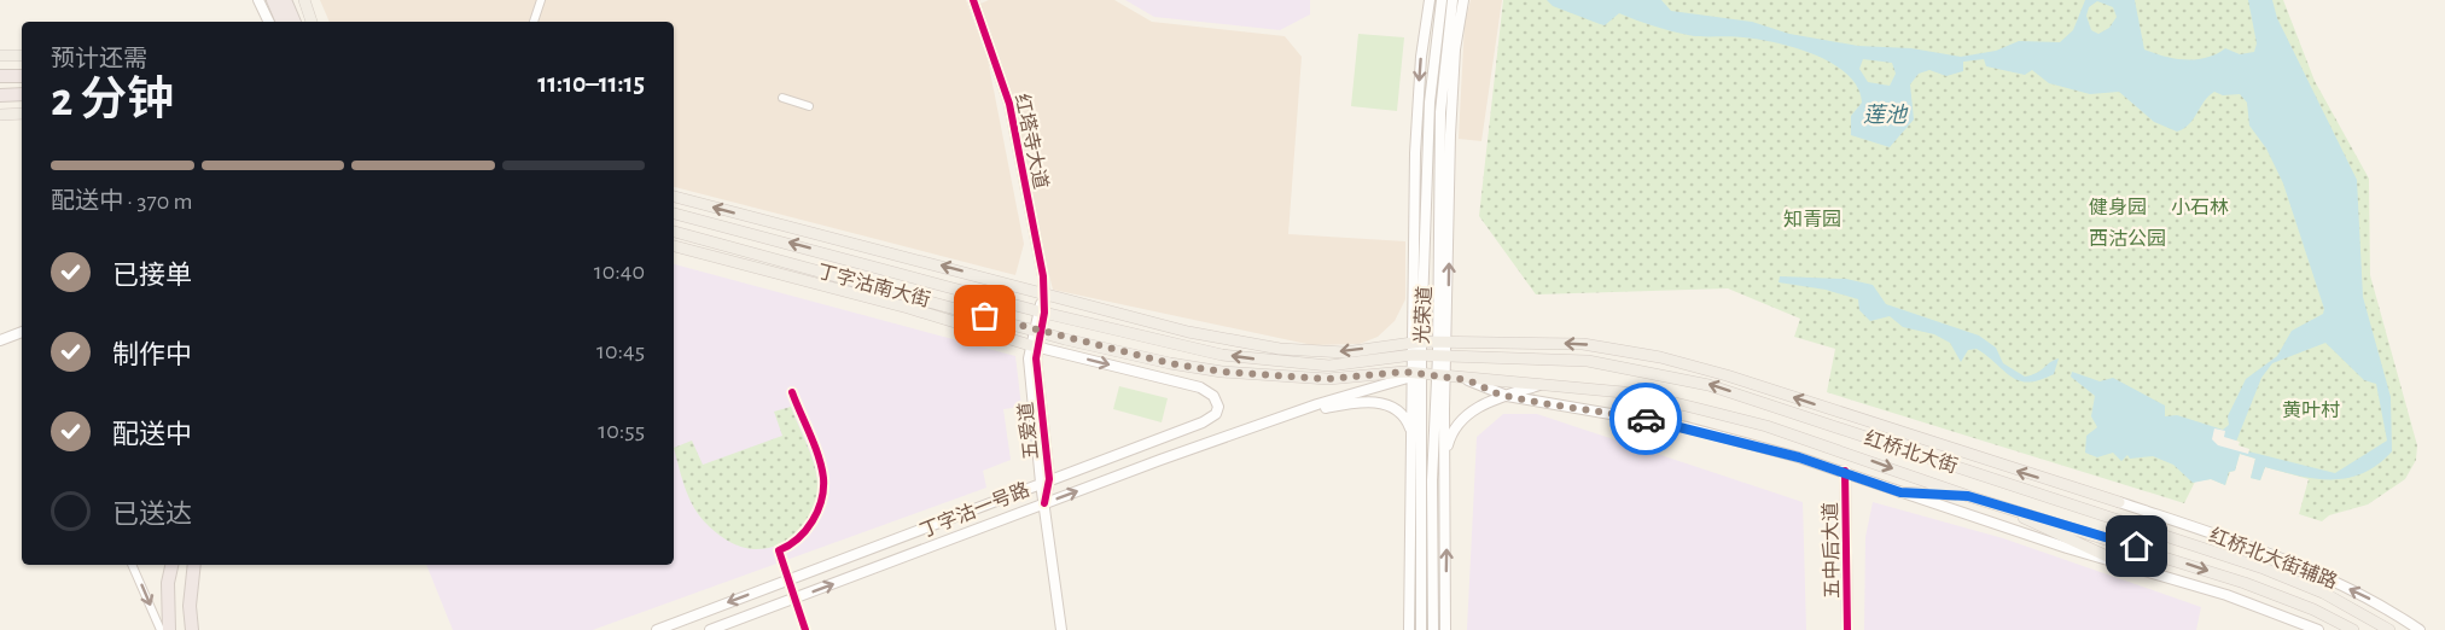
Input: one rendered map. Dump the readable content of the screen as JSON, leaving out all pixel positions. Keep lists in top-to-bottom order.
{
  "streets": {
    "main road": [
      "红塔寺大道",
      "丁字沽南大街",
      "光荣道",
      "五爱道",
      "红桥北大街",
      "丁字沽一号路",
      "五中后大道",
      "红桥北大街辅路"
    ]
  },
  "crossings": [
    ["红塔寺大道", "丁字沽南大街"],
    ["红塔寺大道", "五爱道"],
    ["丁字沽南大街", "五爱道"],
    ["丁字沽南大街", "红桥北大街"],
    ["丁字沽南大街", "丁字沽一号路"],
    ["五爱道", "丁字沽一号路"],
    ["红桥北大街", "丁字沽一号路"]
  ],
  "water": ["莲池"],
  "parks": [
    "健身园",
    "小石林",
    "知青园",
    "西沽公园",
    "黄叶村"
  ],
  "page": {
    "heading": ["2 分钟", "预计还需", "11:10–11:15"],
    "bar": "配送中 · 370 m",
    "list": [
      ["已接单", "10:40"],
      ["制作中", "10:45"],
      ["配送中", "10:55"],
      "已送达"
    ]
  }
}
